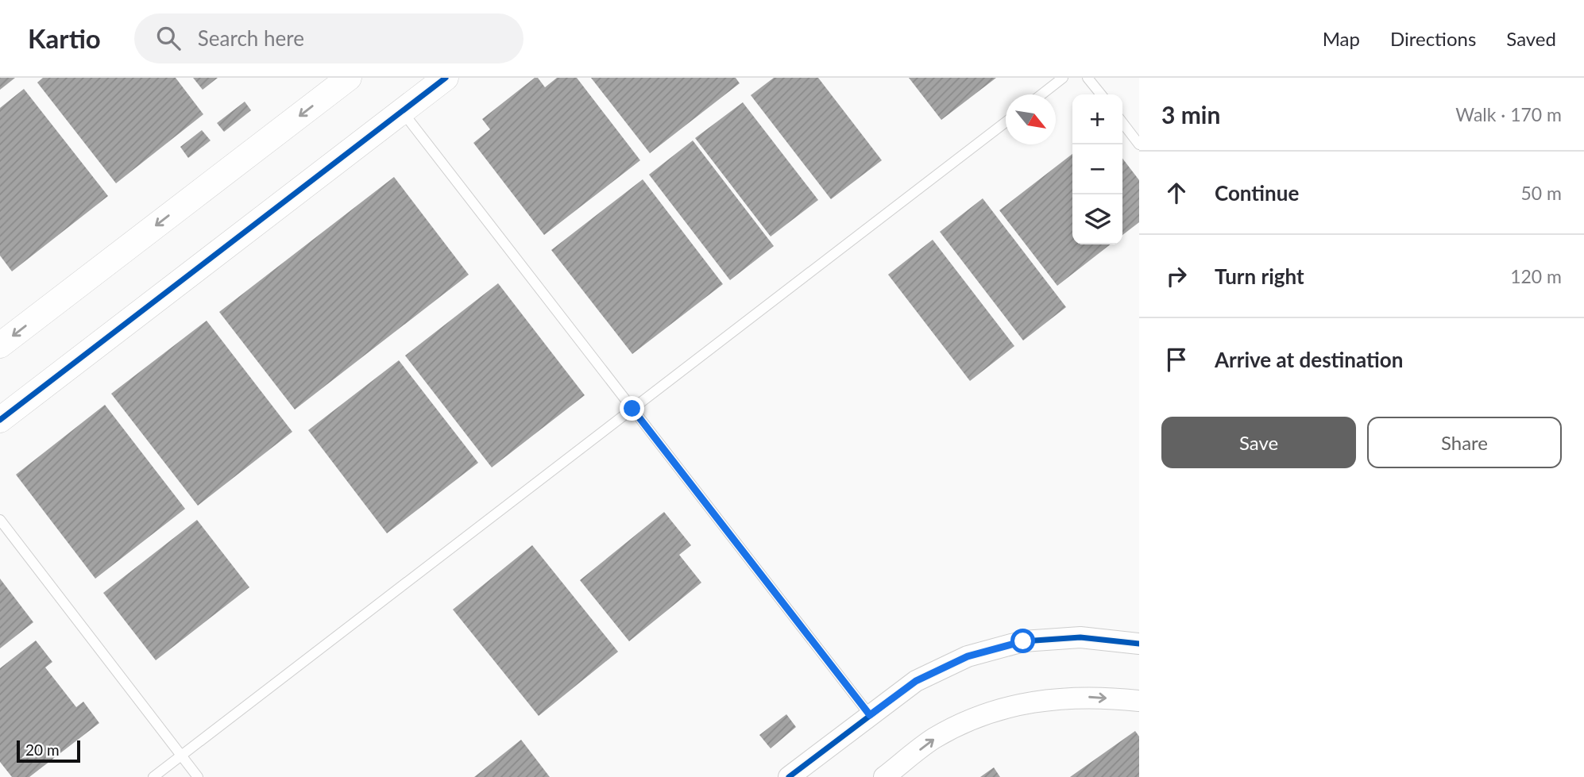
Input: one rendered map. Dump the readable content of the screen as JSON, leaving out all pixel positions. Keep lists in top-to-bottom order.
{
  "scale_bar": "20 m",
  "north": "bottom right",
  "page": {
    "header": "Kartio",
    "search": "Search here",
    "nav": ["Map", "Directions", "Saved"],
    "heading": ["3 min", "Walk · 170 m"],
    "map_buttons": ["+", "−"],
    "list": [
      ["Continue", "50 m"],
      ["Turn right", "120 m"],
      "Arrive at destination"
    ],
    "buttons": ["Save", "Share"],
    "scale": "20 m"
  }
}
